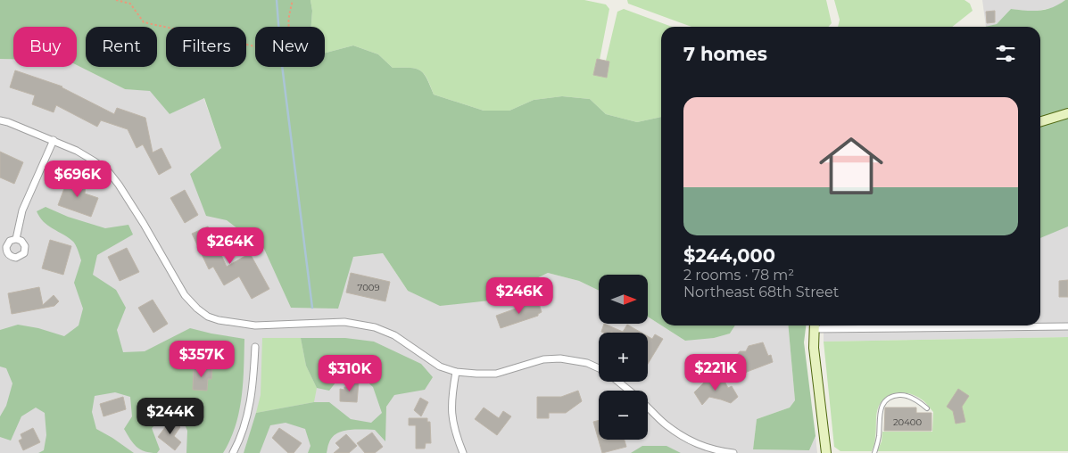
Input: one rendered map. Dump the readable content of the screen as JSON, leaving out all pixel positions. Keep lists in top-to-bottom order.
{
  "house_numbers": ["7009", "20400"],
  "north": "right",
  "page": {
    "chip": [
      "Buy",
      "Rent",
      "Filters",
      "New"
    ],
    "heading": "7 homes",
    "list": [
      {
        "name": "$244,000",
        "note": "2 rooms · 78 m² · Northeast 68th Street"
      }
    ],
    "price": [
      "$696K",
      "$264K",
      "$246K",
      "$357K",
      "$221K",
      "$310K",
      "$244K"
    ],
    "map_buttons": ["+", "−"]
  }
}
